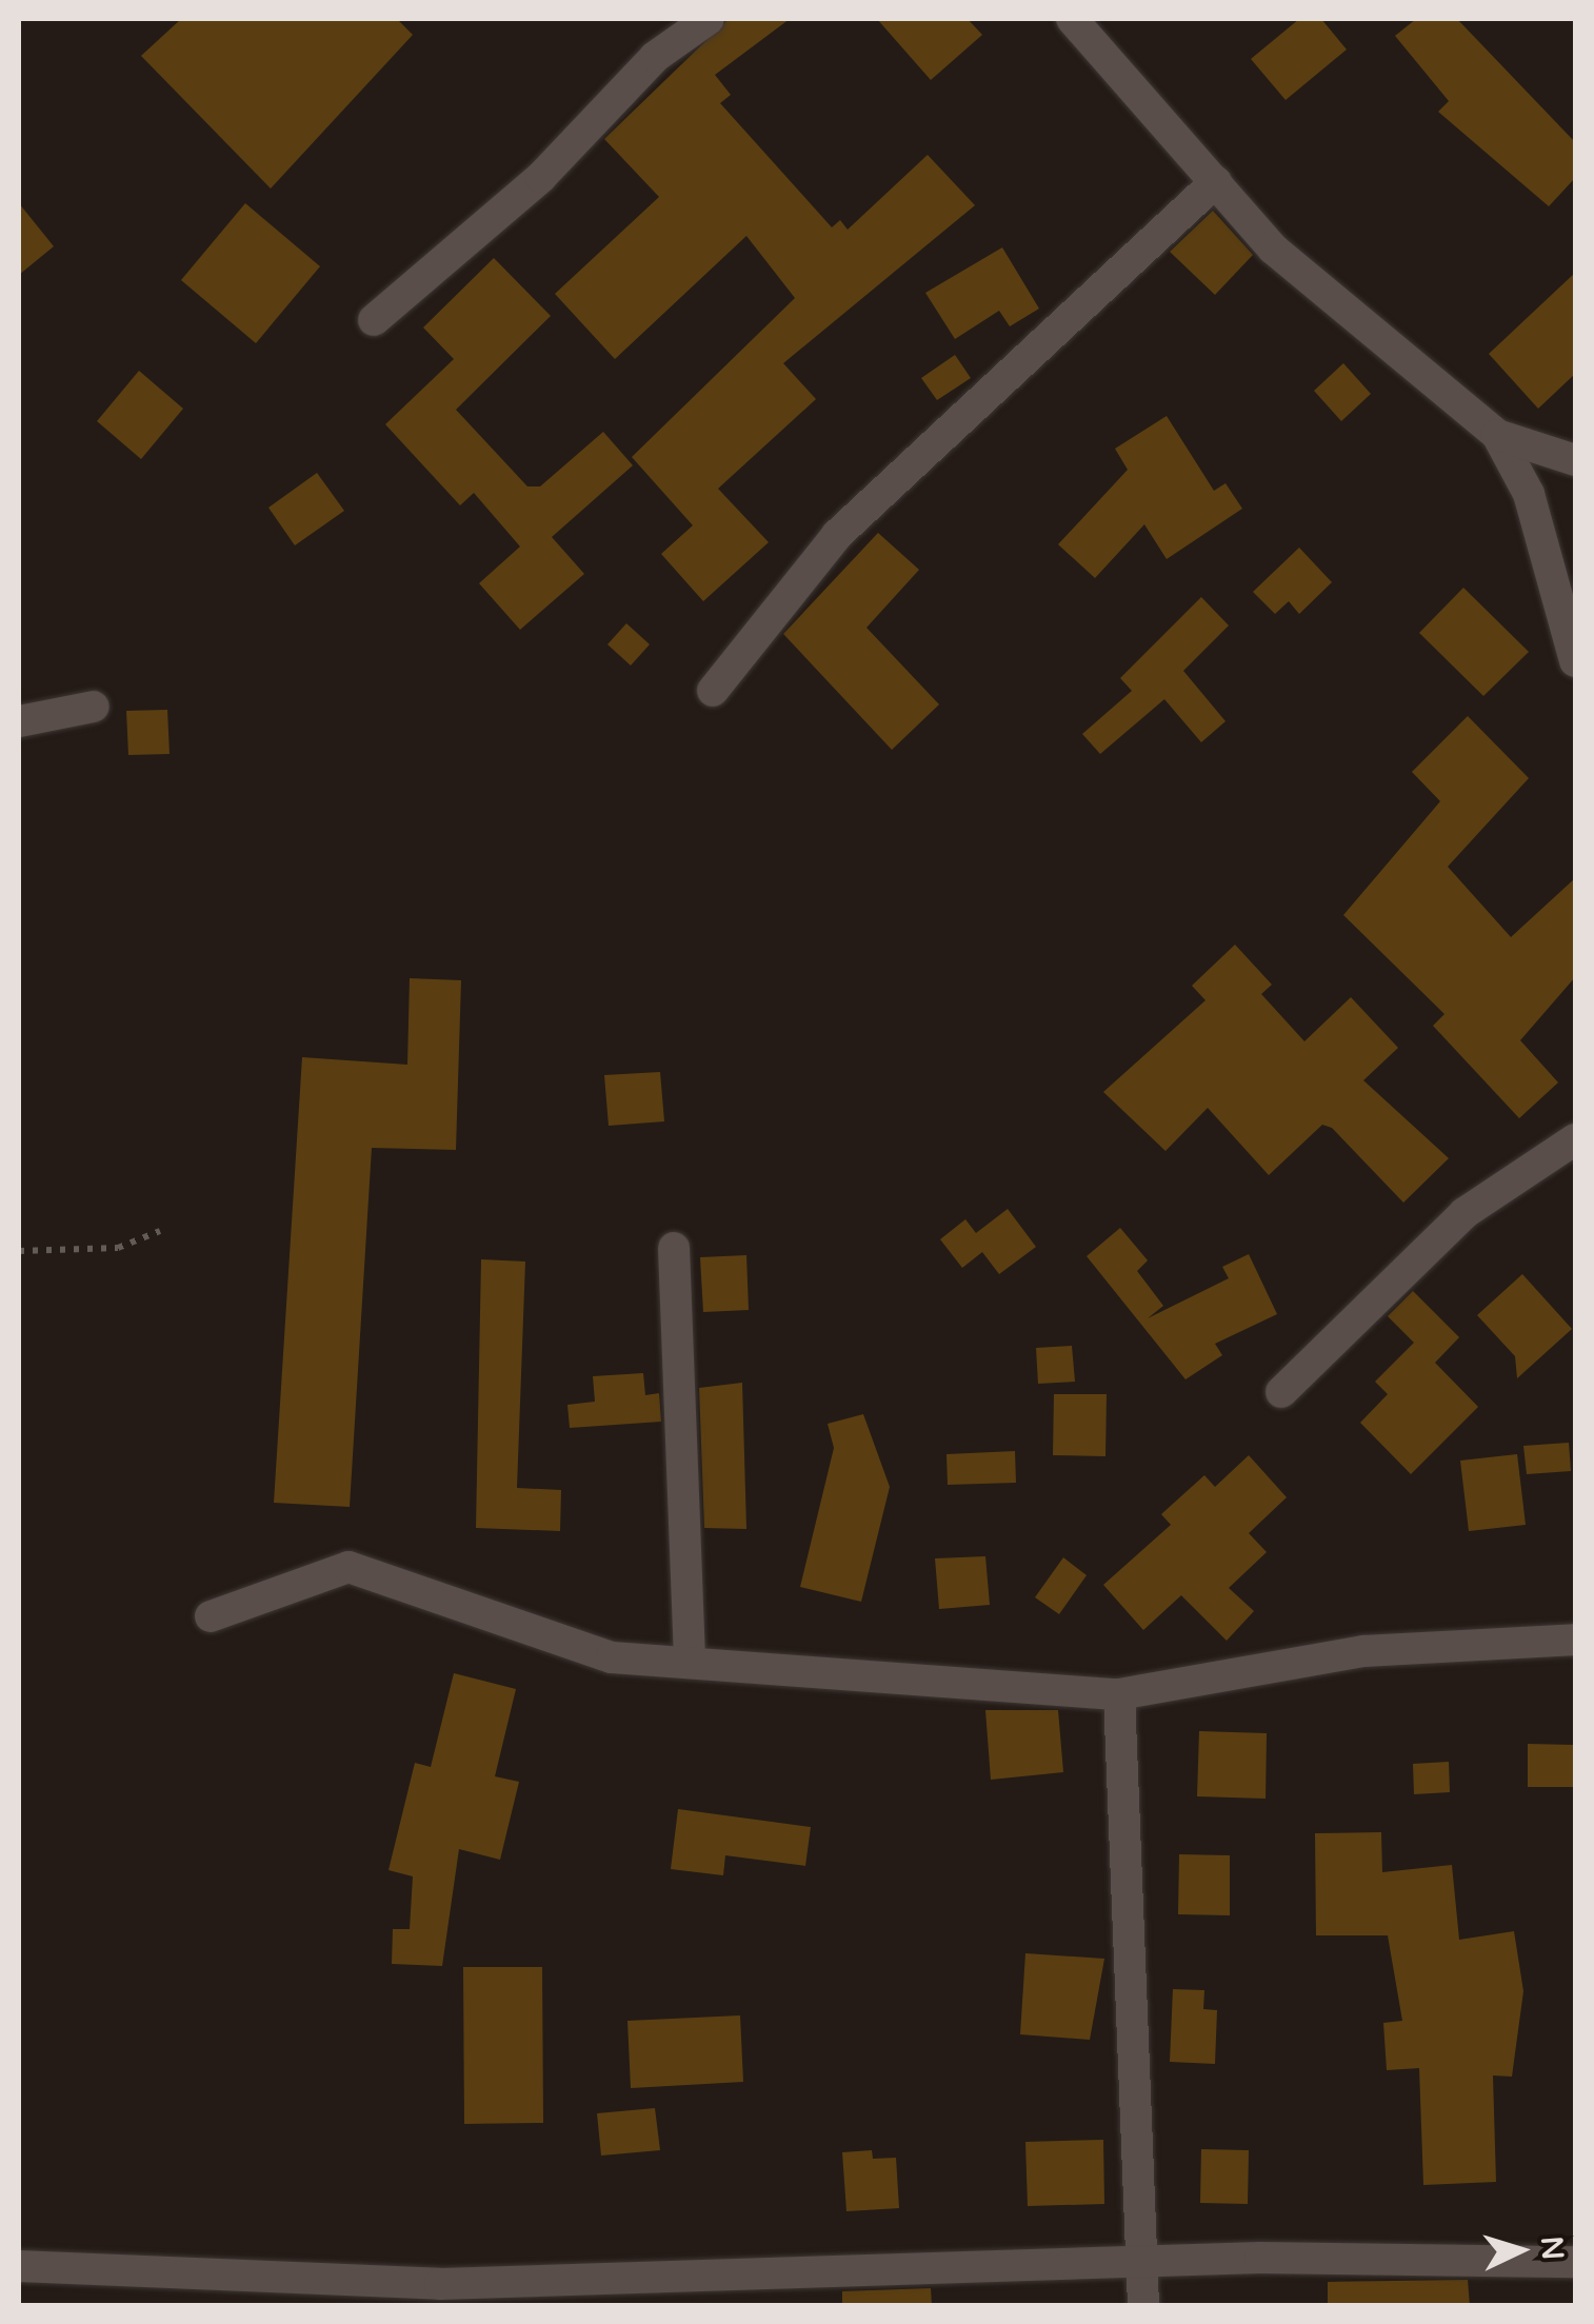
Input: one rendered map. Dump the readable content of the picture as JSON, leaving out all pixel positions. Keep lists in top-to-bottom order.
{
  "north": "right"
}
